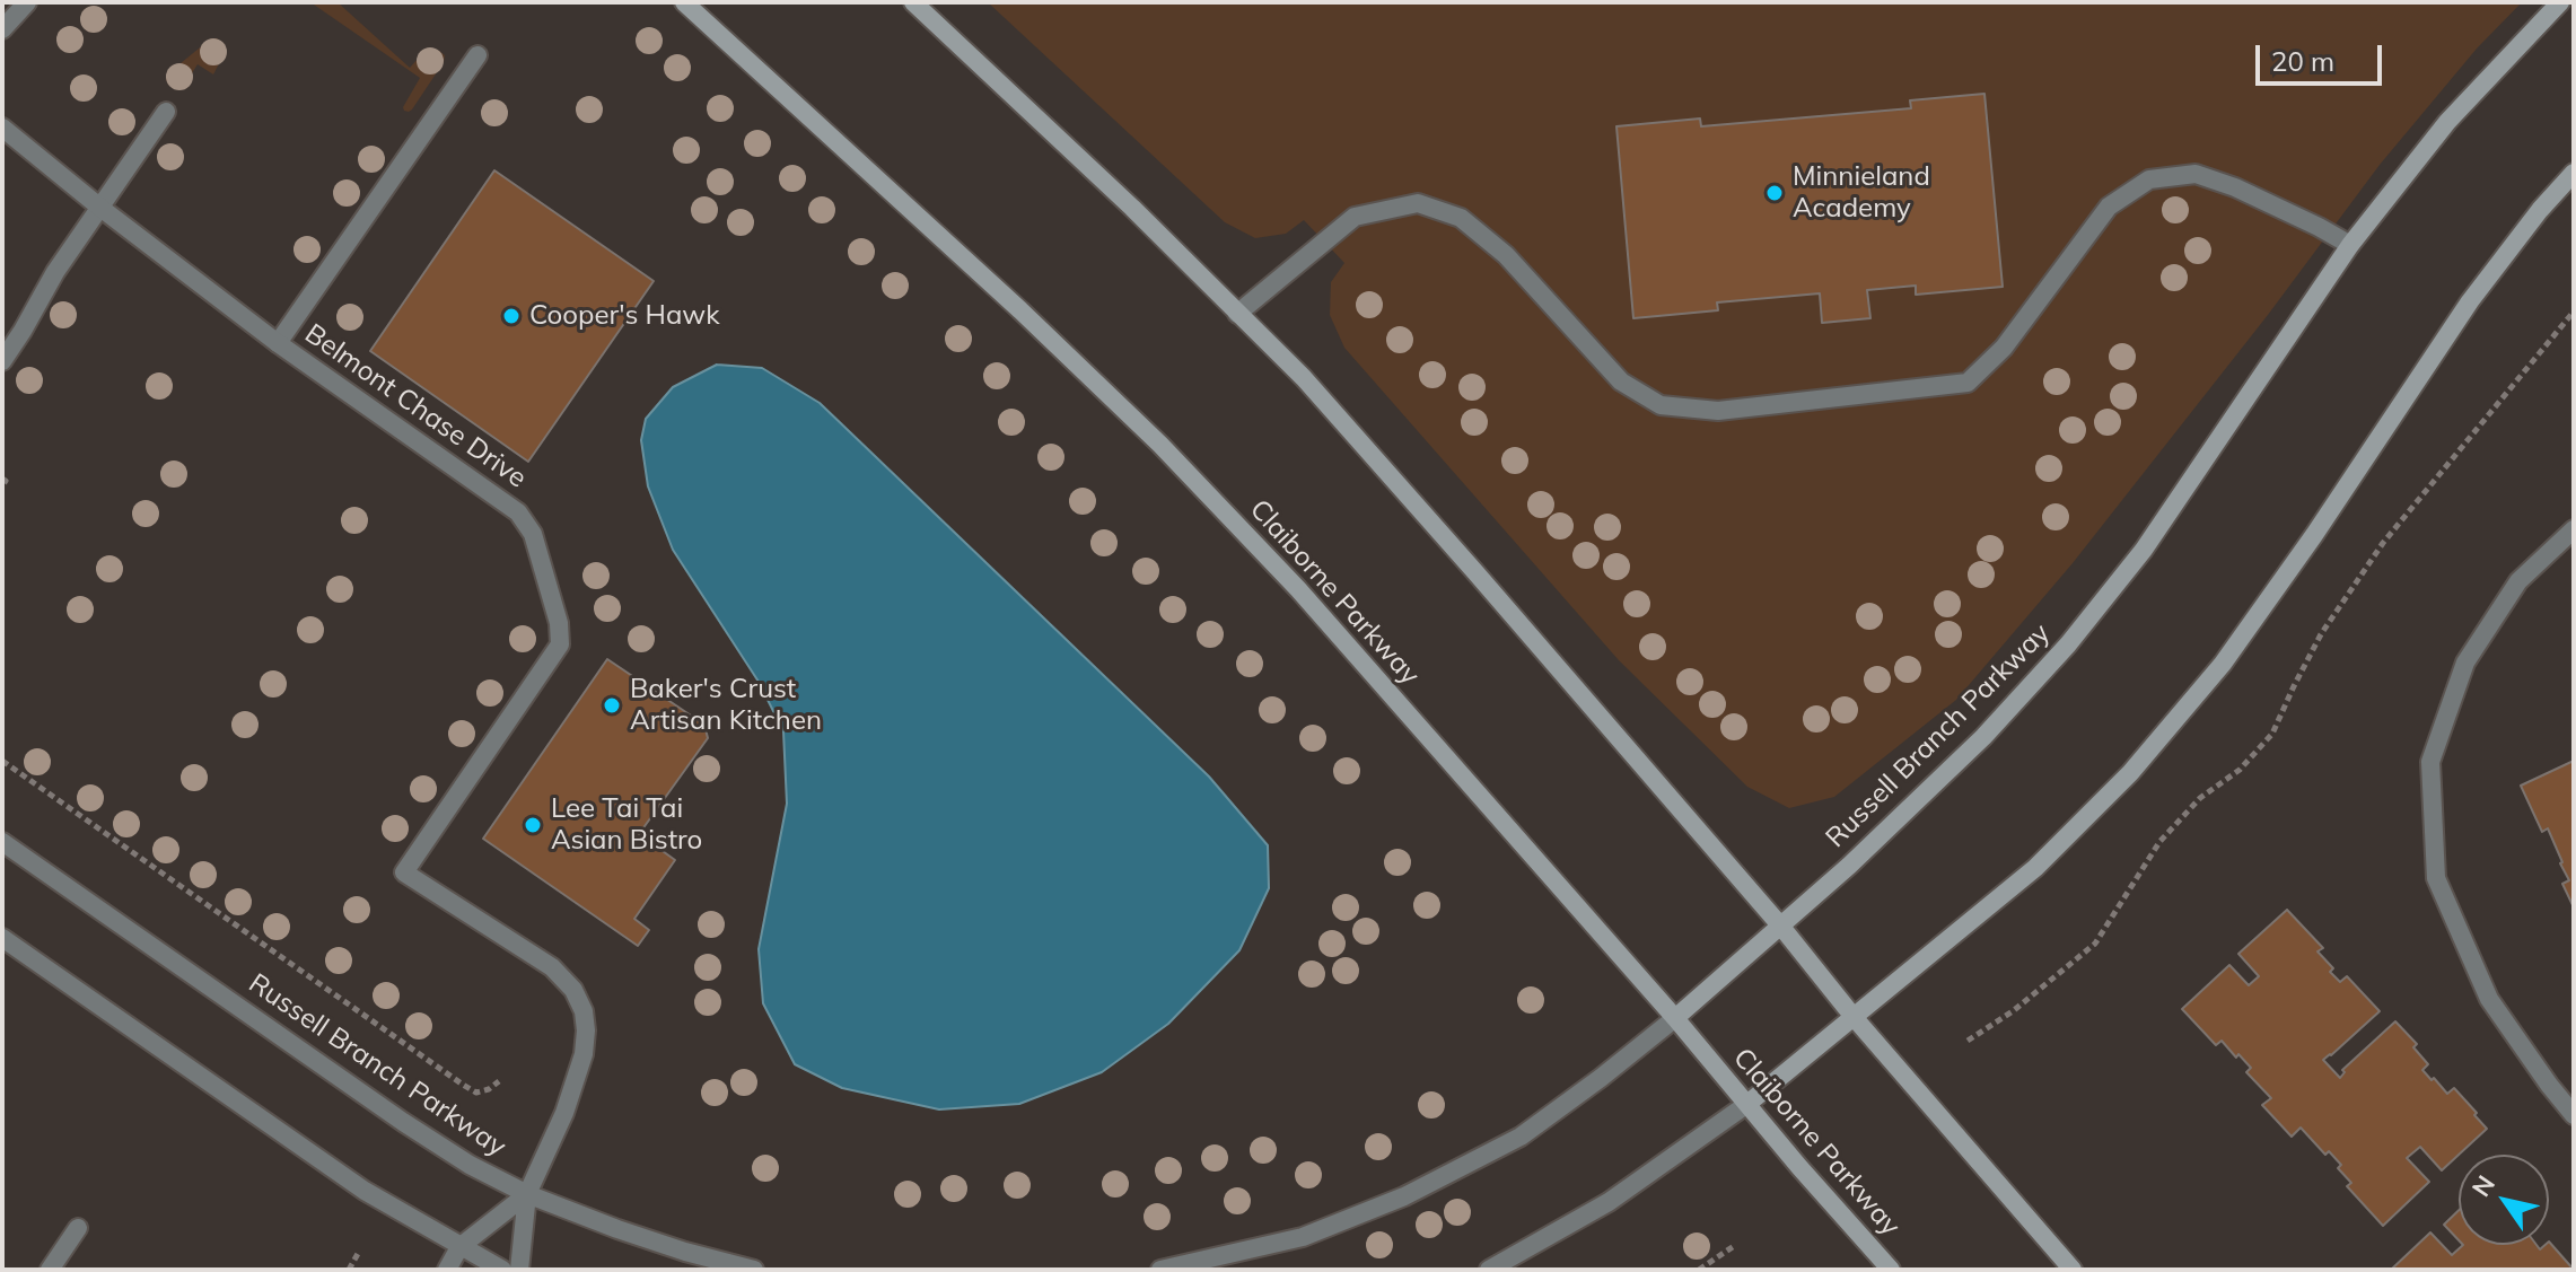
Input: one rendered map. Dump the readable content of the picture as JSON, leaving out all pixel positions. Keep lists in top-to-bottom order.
{
  "streets": {
    "main road": ["Claiborne Parkway", "Russell Branch Parkway"],
    "street": ["Belmont Chase Drive"]
  },
  "crossings": [
    ["Belmont Chase Drive", "Russell Branch Parkway"],
    ["Claiborne Parkway", "Russell Branch Parkway"]
  ],
  "places": [
    "Minnieland Academy",
    "Cooper's Hawk",
    "Baker's Crust Artisan Kitchen",
    "Lee Tai Tai Asian Bistro"
  ],
  "scale_bar": "20 m",
  "north": "top left"
}
